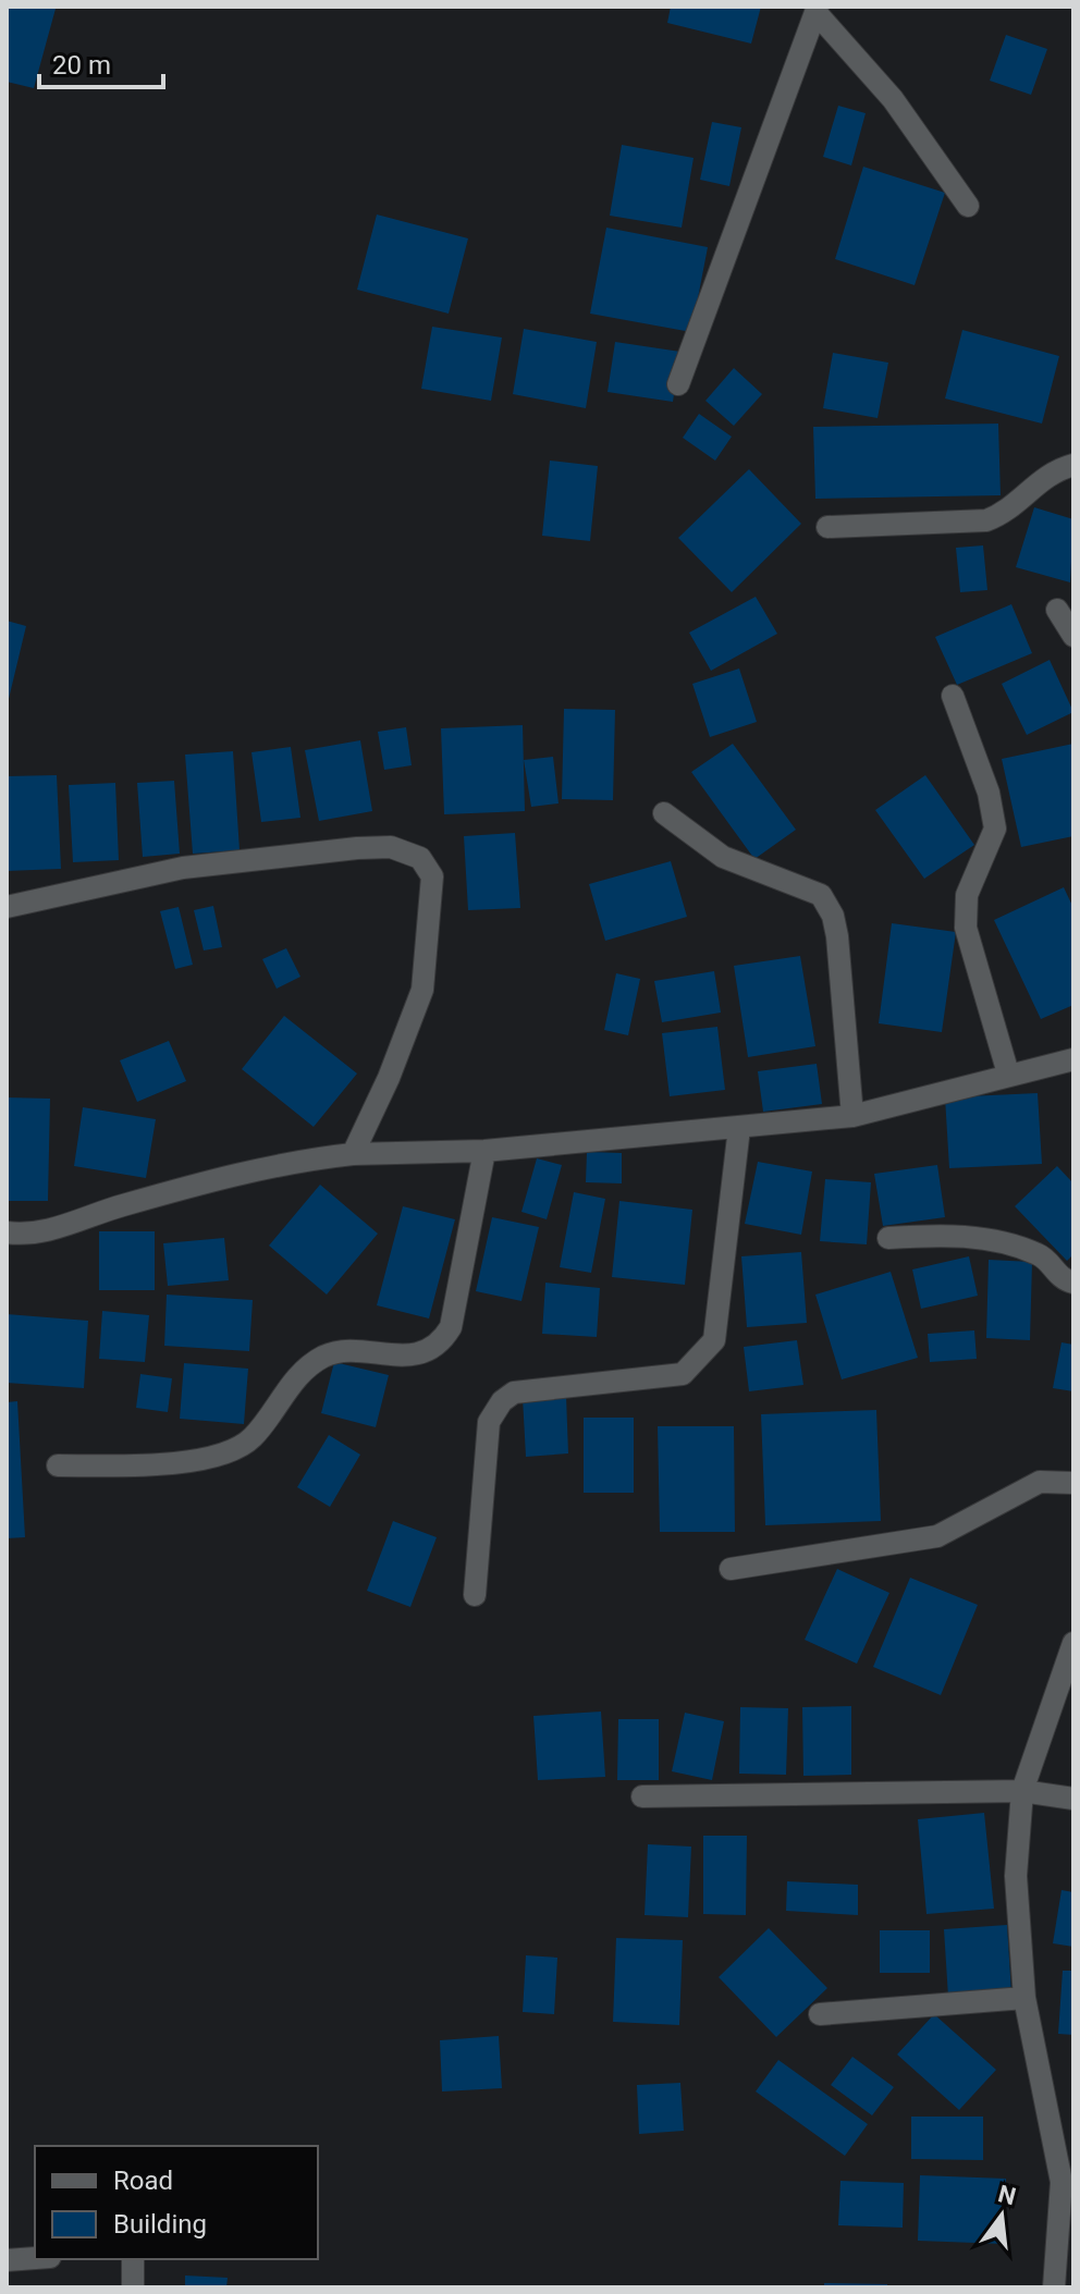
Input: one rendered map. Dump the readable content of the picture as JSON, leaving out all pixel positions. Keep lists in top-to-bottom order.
{
  "legend": ["Road", "Building"],
  "scale_bar": "20 m",
  "north": "top"
}
